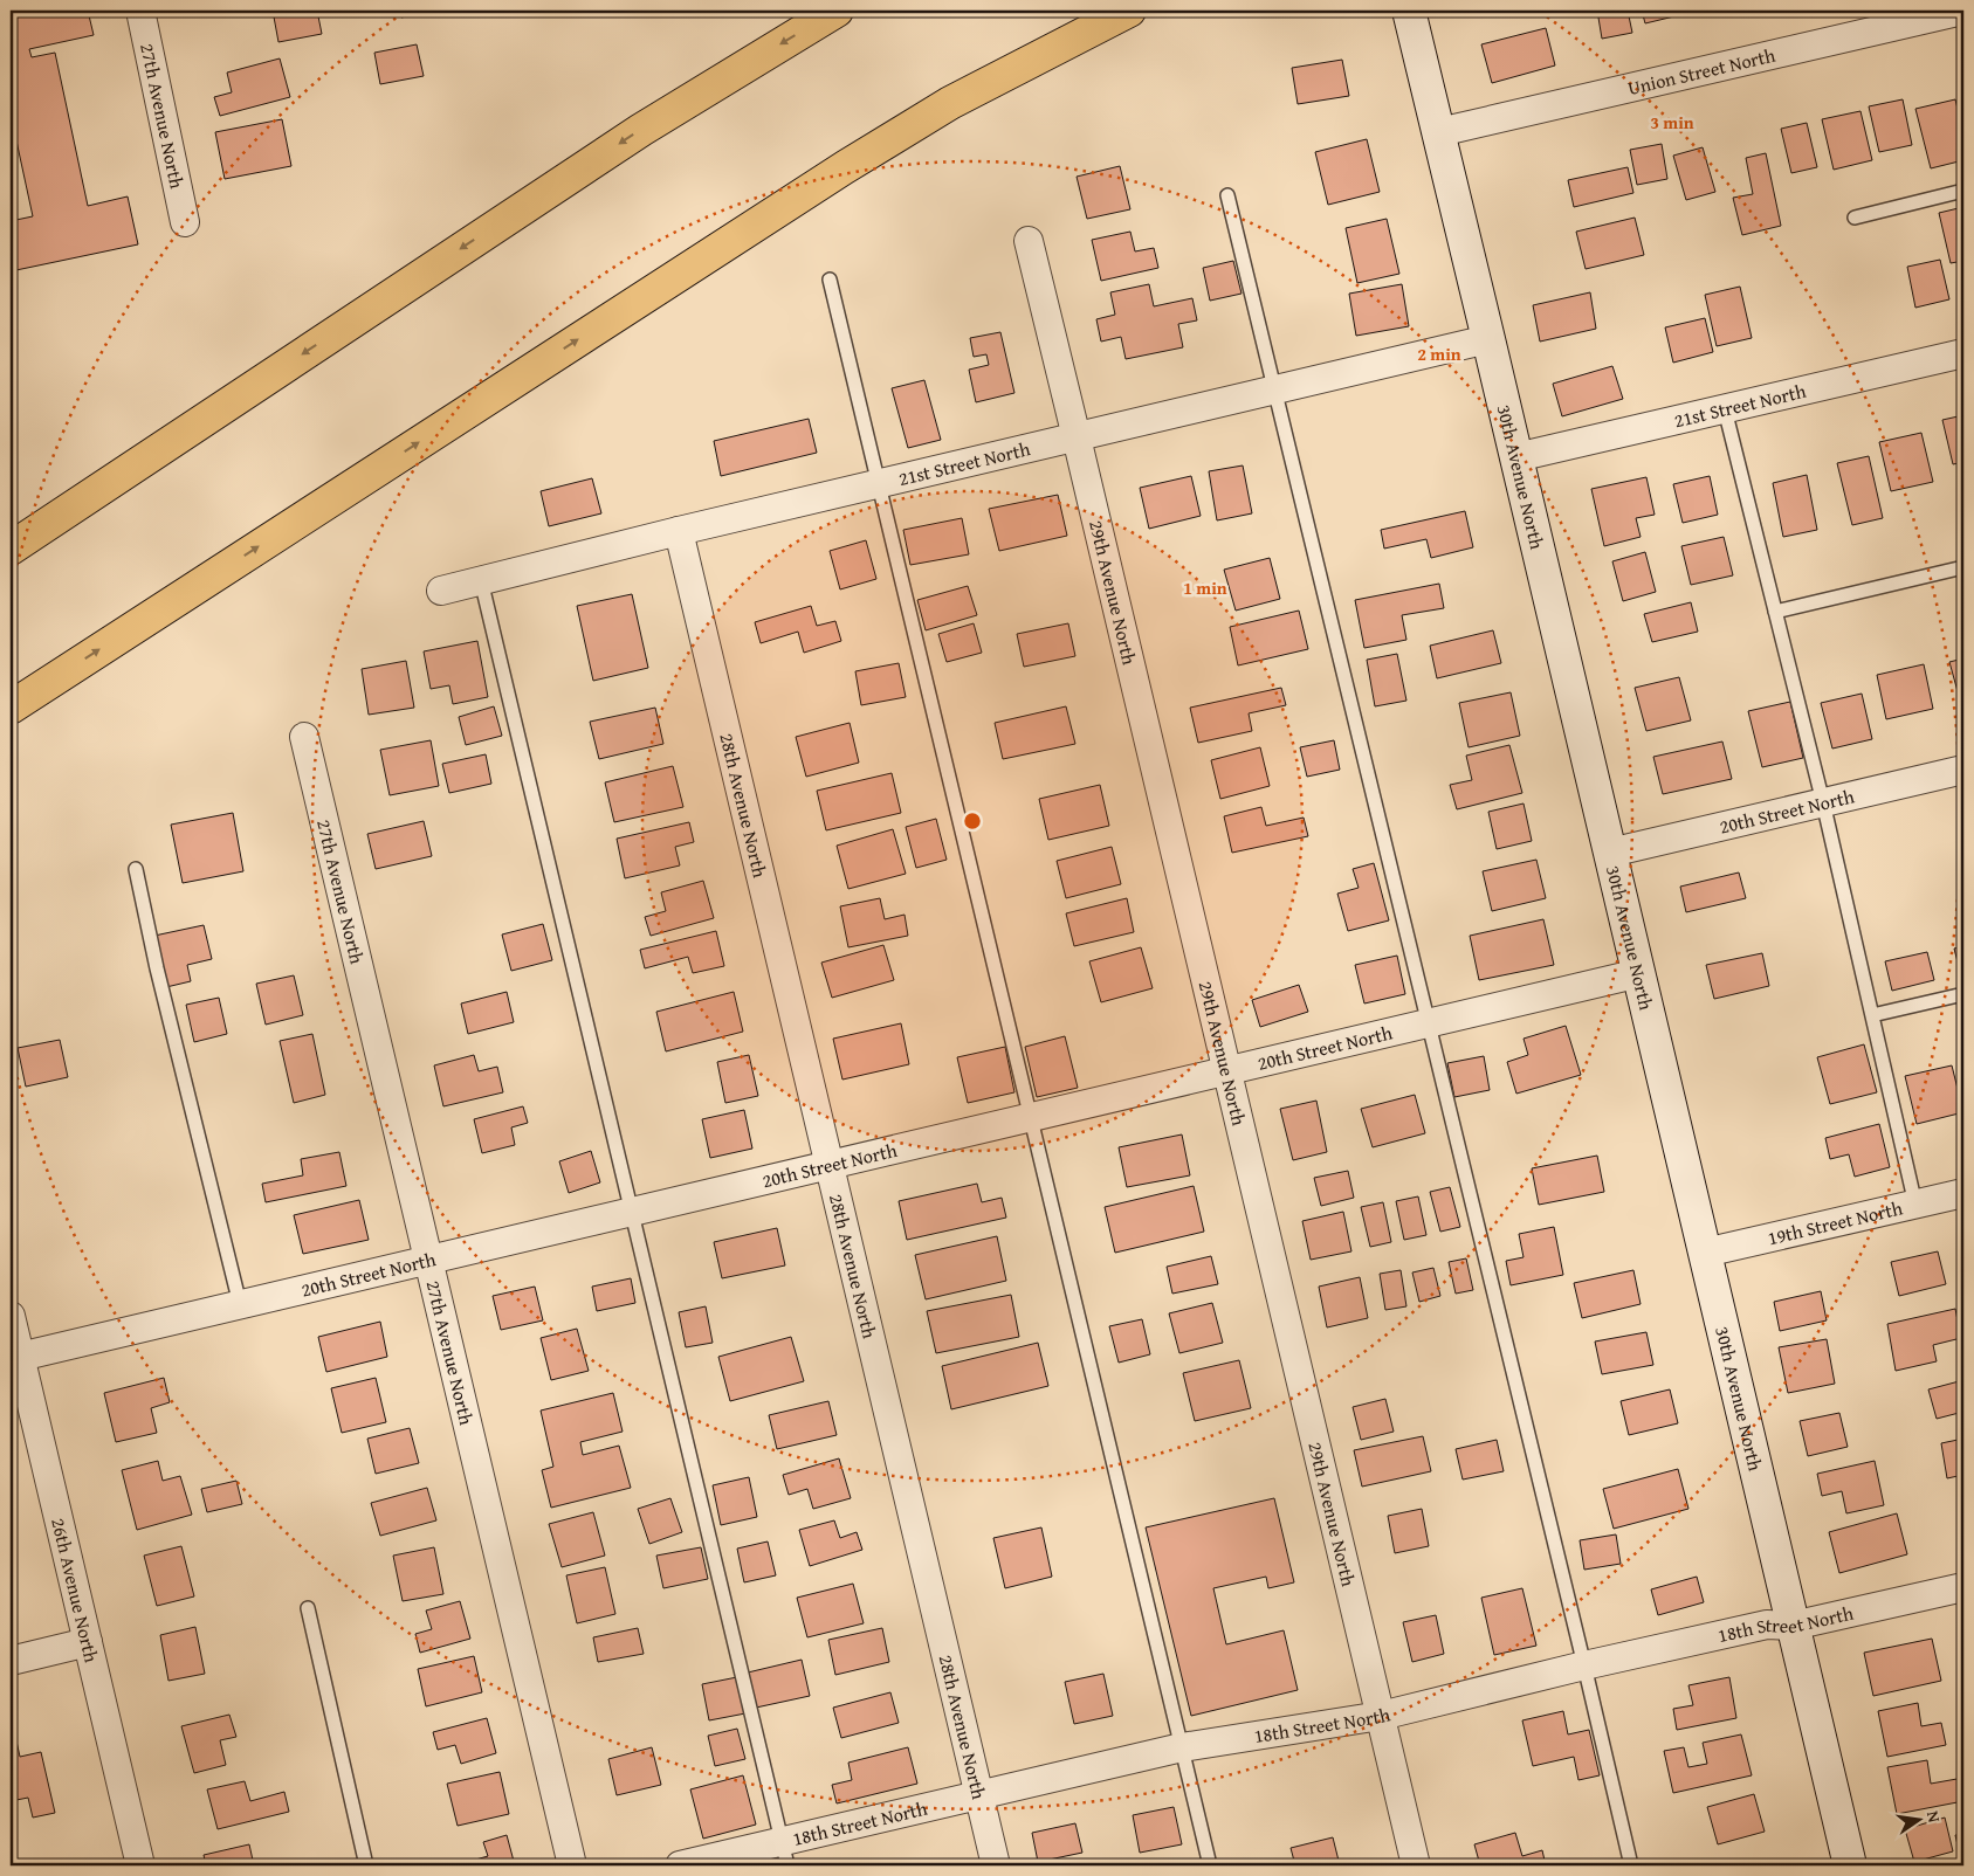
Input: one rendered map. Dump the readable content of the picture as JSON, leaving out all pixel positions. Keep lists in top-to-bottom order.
{
  "streets": {
    "street": [
      "Union Street North",
      "27th Avenue North",
      "21st Street North",
      "30th Avenue North",
      "29th Avenue North",
      "28th Avenue North",
      "20th Street North",
      "19th Street North",
      "26th Avenue North",
      "18th Street North"
    ]
  },
  "crossings": [
    ["Union Street North", "30th Avenue North"],
    ["27th Avenue North", "20th Street North"],
    ["21st Street North", "30th Avenue North"],
    ["21st Street North", "29th Avenue North"],
    ["21st Street North", "28th Avenue North"],
    ["30th Avenue North", "20th Street North"],
    ["30th Avenue North", "19th Street North"],
    ["30th Avenue North", "18th Street North"],
    ["29th Avenue North", "20th Street North"],
    ["29th Avenue North", "18th Street North"],
    ["28th Avenue North", "20th Street North"],
    ["28th Avenue North", "18th Street North"],
    ["20th Street North", "26th Avenue North"]
  ],
  "north": "right",
  "rings": ["3 min", "2 min", "1 min"]
}
